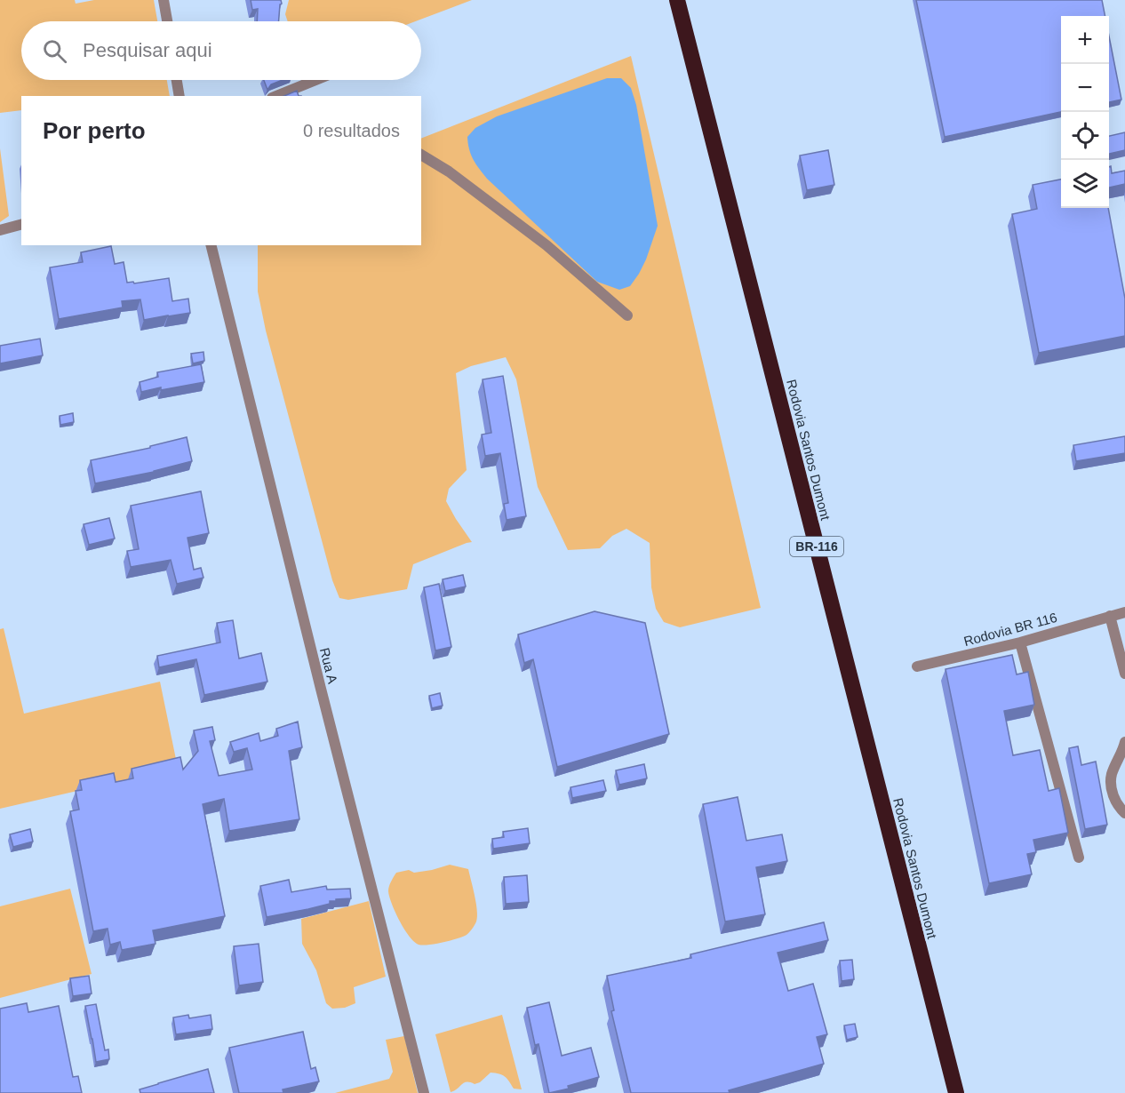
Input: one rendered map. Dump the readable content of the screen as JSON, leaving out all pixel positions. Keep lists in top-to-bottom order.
{
  "streets": {
    "highway": ["Rodovia Santos Dumont", "BR-116"],
    "street": ["Rodovia BR 116", "Rua A"]
  },
  "page": {
    "map_buttons": ["+", "−"],
    "search": "Pesquisar aqui",
    "heading": ["Por perto", "0 resultados"]
  }
}
